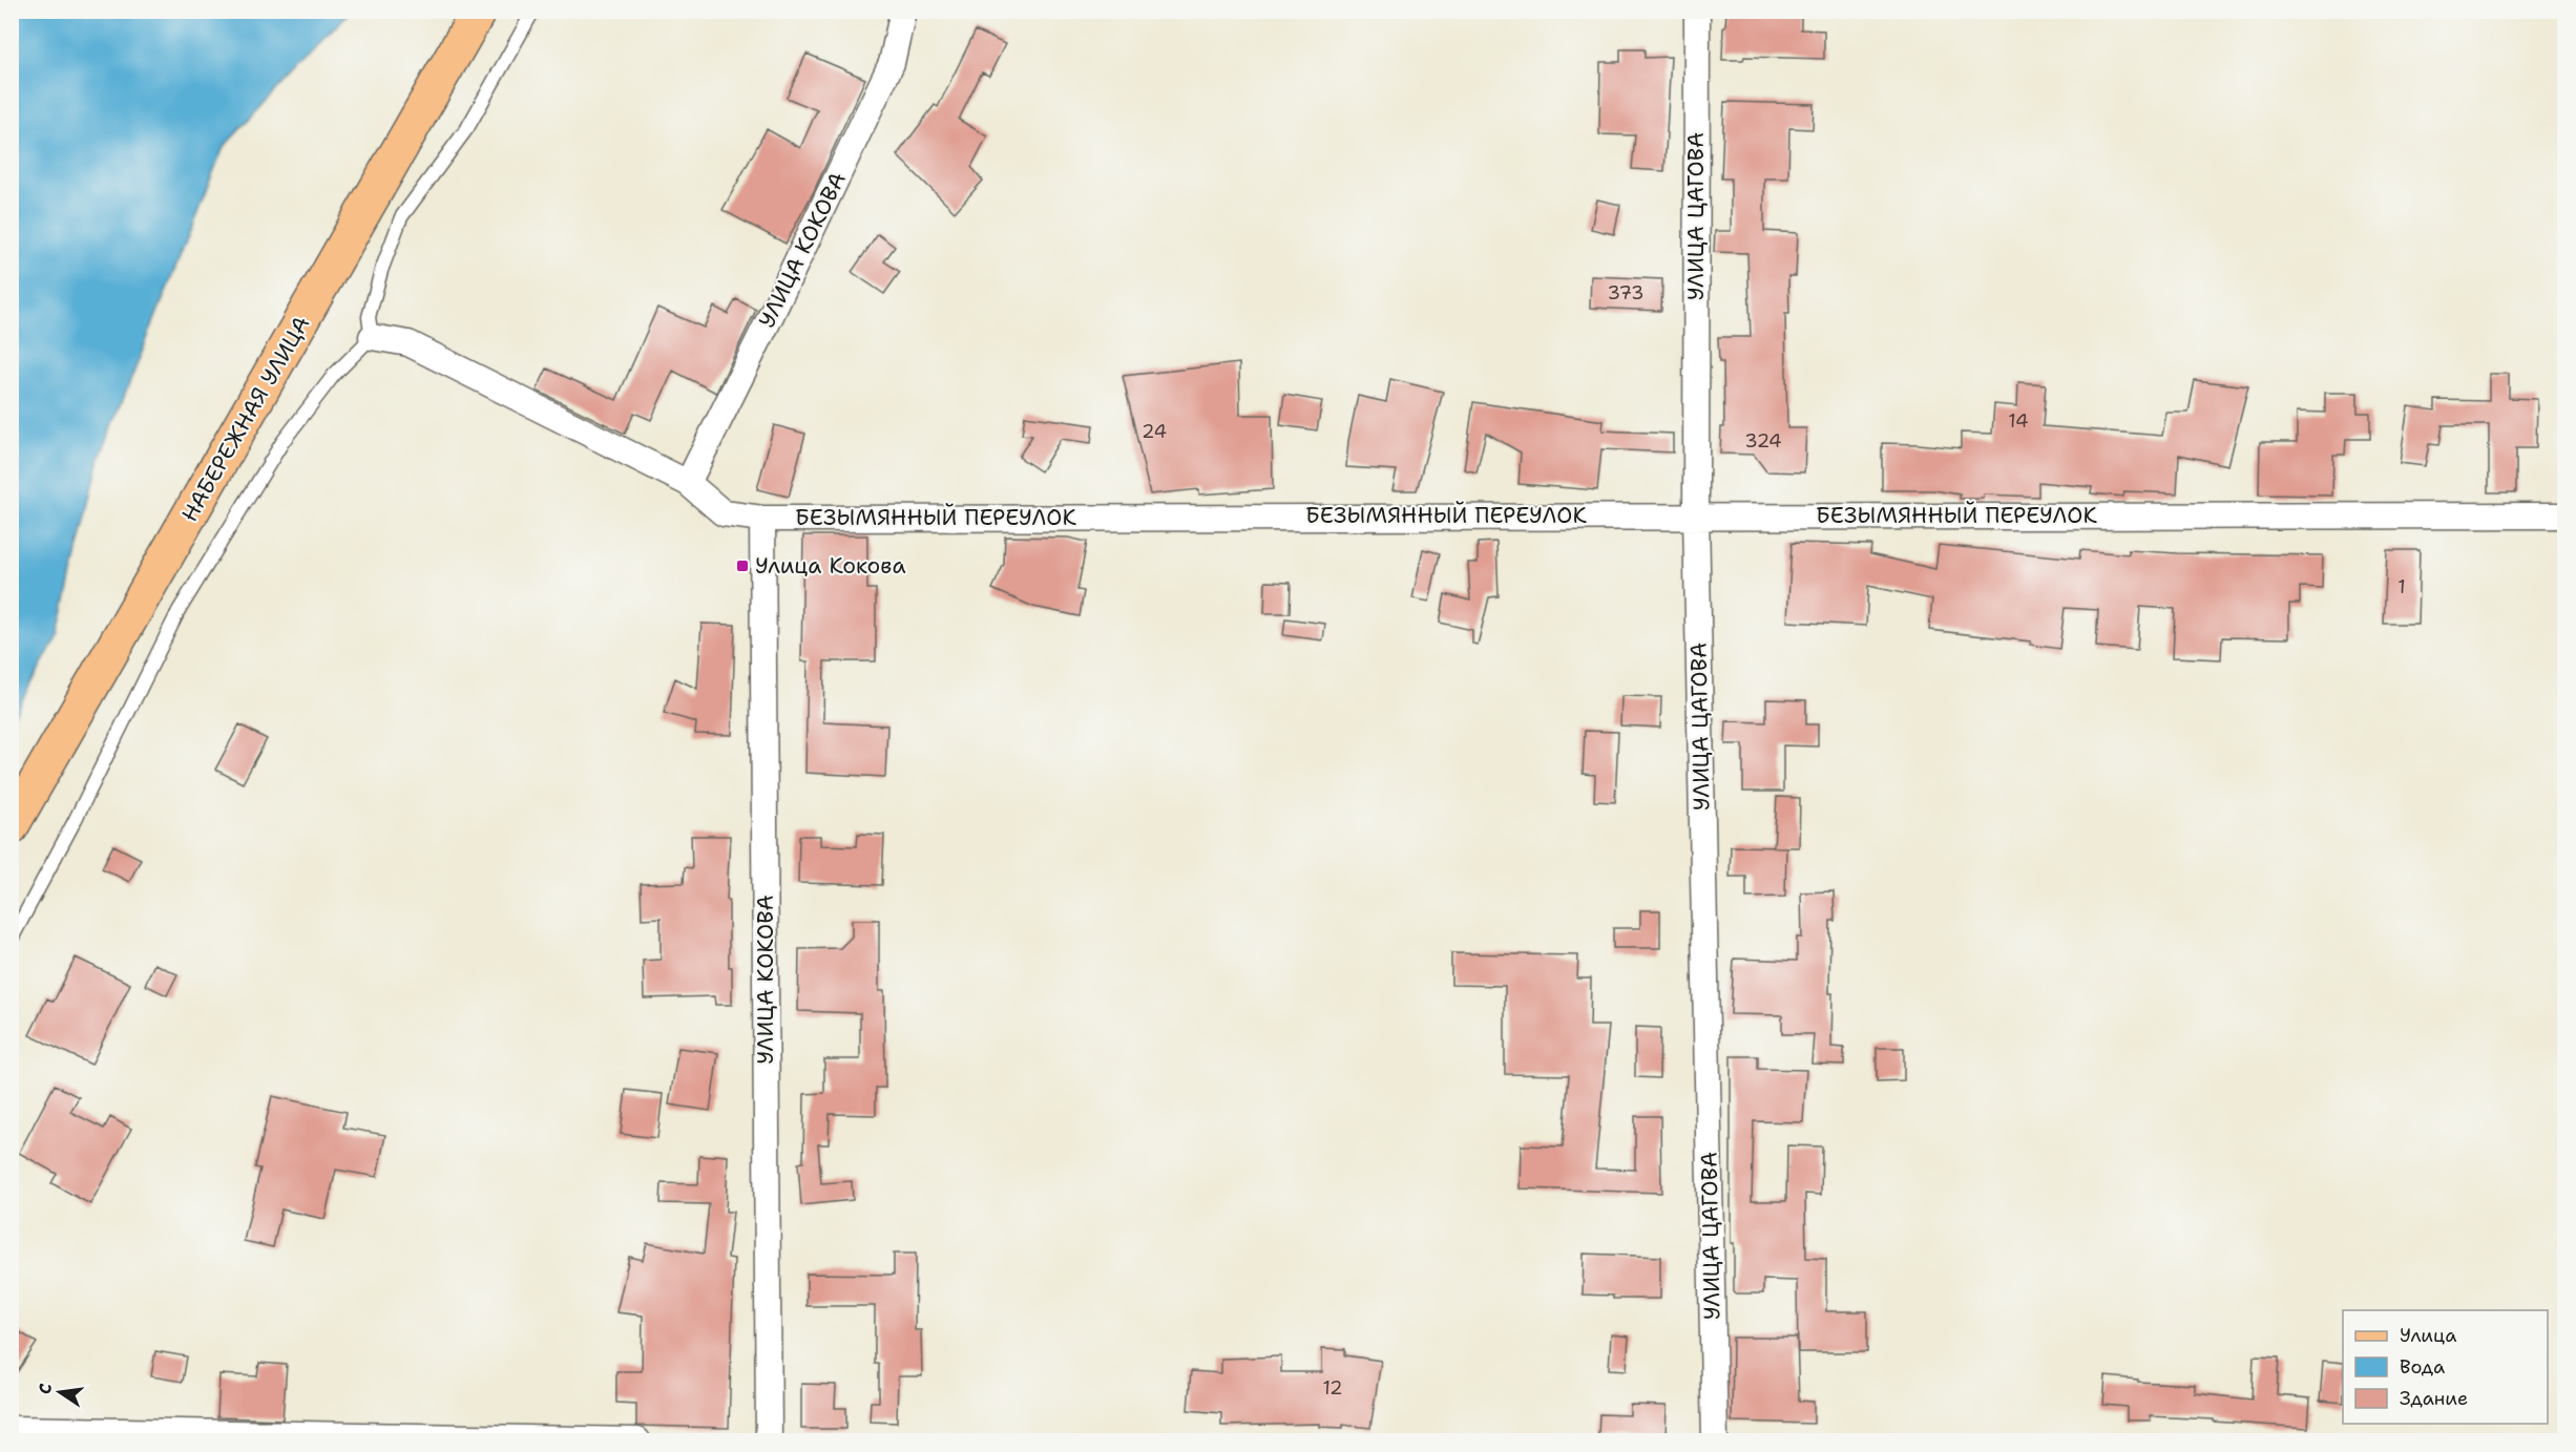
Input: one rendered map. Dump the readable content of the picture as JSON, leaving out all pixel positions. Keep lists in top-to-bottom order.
{
  "streets": {
    "main road": ["НАБЕРЕЖНАЯ УЛИЦА"],
    "street": ["УЛИЦА ЦАГОВА", "УЛИЦА КОКОВА", "БЕЗЫМЯННЫЙ ПЕРЕУЛОК"]
  },
  "crossings": [
    ["УЛИЦА ЦАГОВА", "БЕЗЫМЯННЫЙ ПЕРЕУЛОК"],
    ["УЛИЦА КОКОВА", "БЕЗЫМЯННЫЙ ПЕРЕУЛОК"]
  ],
  "places": {
    "transit": ["Улица Кокова"]
  },
  "house_numbers": [
    "373",
    "14",
    "24",
    "324",
    "1",
    "12"
  ],
  "legend": ["Улица", "Вода", "Здание"],
  "north": "left"
}
